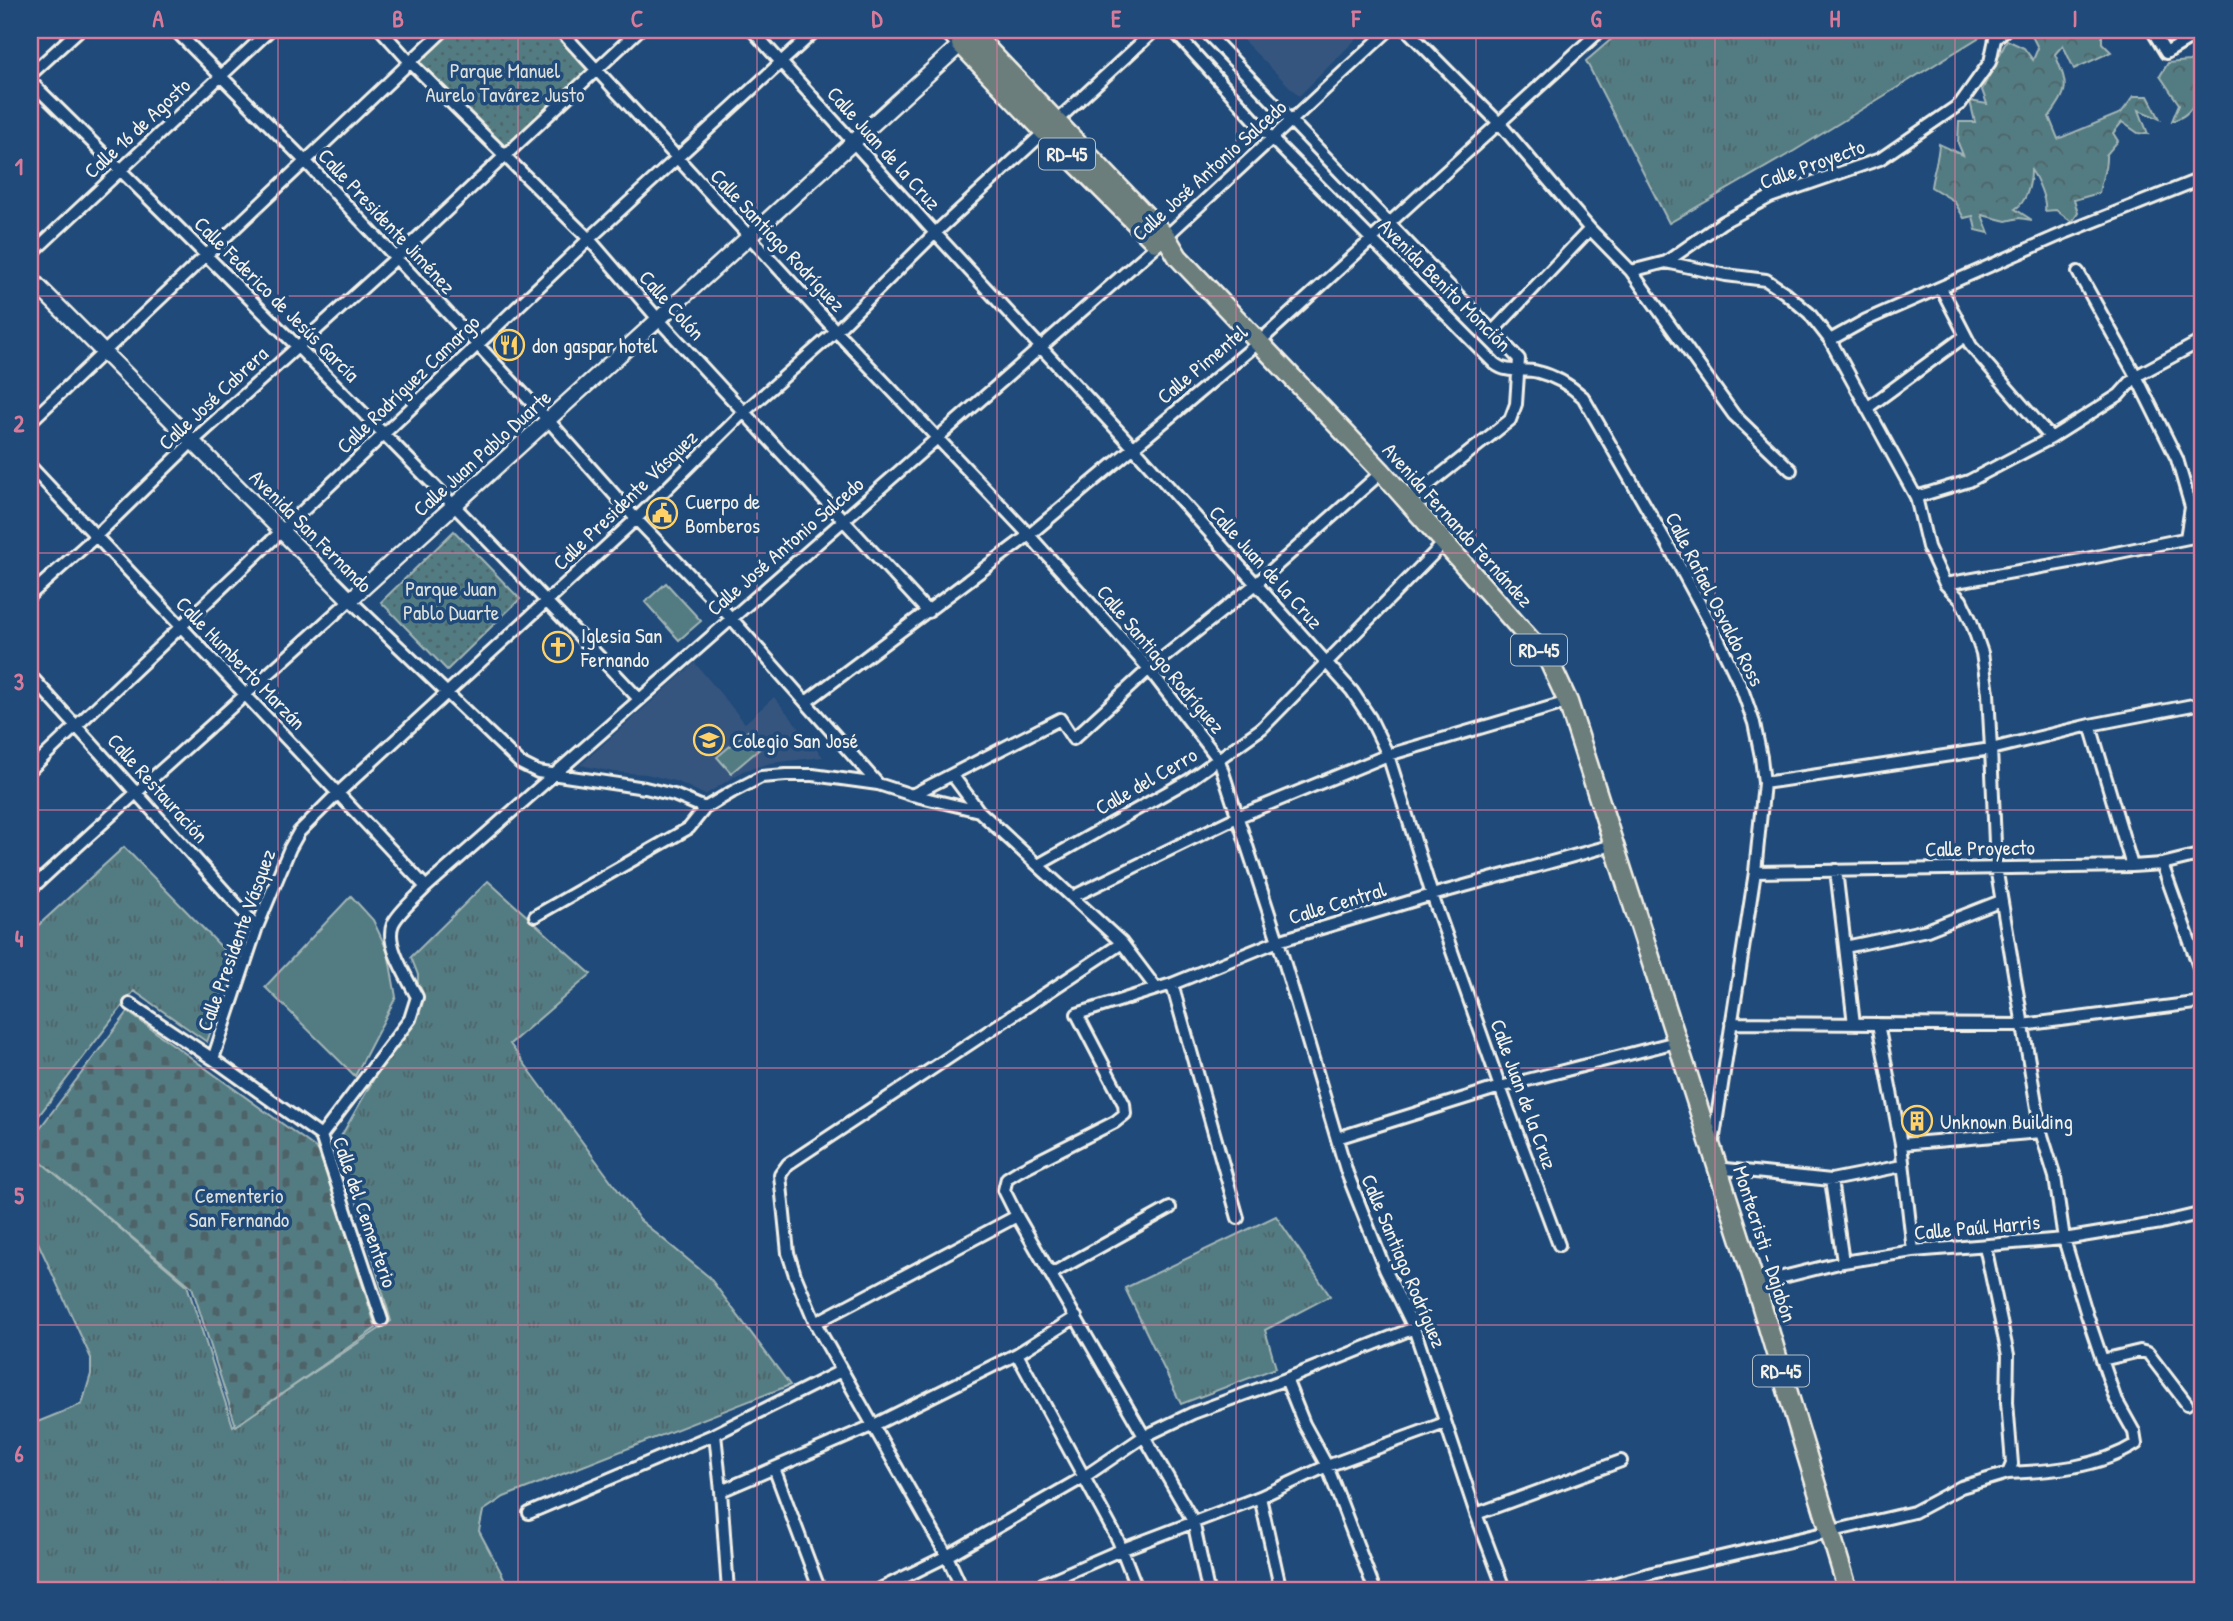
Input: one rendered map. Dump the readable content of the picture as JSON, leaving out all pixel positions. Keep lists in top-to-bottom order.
{
  "streets": {
    "main road": ["RD-45", "Avenida Fernando Fernández", "Montecristi - Dajabón"],
    "street": [
      "Calle 16 de Agosto",
      "Calle Juan de la Cruz",
      "Calle Proyecto",
      "Calle José Antonio Salcedo",
      "Calle Presidente Jiménez",
      "Calle Santiago Rodríguez",
      "Avenida Benito Monción",
      "Calle Federico de Jesús García",
      "Calle Colón",
      "Calle Pimentel",
      "Calle Rodríguez Camargo",
      "Calle José Cabrera",
      "Calle Juan Pablo Duarte",
      "Calle Presidente Vásquez",
      "Avenida San Fernando",
      "Calle Rafael Osvaldo Ross",
      "Calle Humberto Marzán",
      "Calle del Cerro",
      "Calle Restauración",
      "Calle Central",
      "Calle del Cementerio",
      "Calle Paúl Harris"
    ]
  },
  "crossings": [
    ["Calle 16 de Agosto", "Calle Presidente Jiménez"],
    ["Calle 16 de Agosto", "Calle Federico de Jesús García"],
    ["Calle Juan de la Cruz", "Calle José Antonio Salcedo"],
    ["Calle Juan de la Cruz", "Calle Pimentel"],
    ["Calle Juan de la Cruz", "Calle Rodríguez Camargo"],
    ["Calle Juan de la Cruz", "Calle Juan Pablo Duarte"],
    ["Calle Juan de la Cruz", "Calle Presidente Vásquez"],
    ["Calle Juan de la Cruz", "Calle del Cerro"],
    ["Calle Juan de la Cruz", "Calle Central"],
    ["Calle Proyecto", "Calle Rafael Osvaldo Ross"],
    ["Calle José Antonio Salcedo", "Calle Presidente Jiménez"],
    ["Calle José Antonio Salcedo", "Calle Santiago Rodríguez"],
    ["Calle José Antonio Salcedo", "Avenida Benito Monción"],
    ["Calle José Antonio Salcedo", "Calle Federico de Jesús García"],
    ["Calle José Antonio Salcedo", "Calle Colón"],
    ["Calle José Antonio Salcedo", "Avenida Fernando Fernández"],
    ["Calle José Antonio Salcedo", "Avenida San Fernando"],
    ["Calle José Antonio Salcedo", "Calle Humberto Marzán"],
    ["Calle José Antonio Salcedo", "Calle del Cementerio"],
    ["Calle Presidente Jiménez", "Calle Pimentel"],
    ["Calle Presidente Jiménez", "Calle Rodríguez Camargo"],
    ["Calle Presidente Jiménez", "Calle José Cabrera"],
    ["Calle Presidente Jiménez", "Calle Juan Pablo Duarte"],
    ["Calle Presidente Jiménez", "Calle Presidente Vásquez"],
    ["Calle Santiago Rodríguez", "Calle Pimentel"],
    ["Calle Santiago Rodríguez", "Calle Rodríguez Camargo"],
    ["Calle Santiago Rodríguez", "Calle José Cabrera"],
    ["Calle Santiago Rodríguez", "Calle Juan Pablo Duarte"],
    ["Calle Santiago Rodríguez", "Calle Presidente Vásquez"],
    ["Calle Santiago Rodríguez", "Calle del Cerro"],
    ["Calle Santiago Rodríguez", "Calle Central"],
    ["Avenida Benito Monción", "Calle Pimentel"],
    ["Avenida Benito Monción", "Calle Rafael Osvaldo Ross"],
    ["Calle Federico de Jesús García", "Calle Rodríguez Camargo"],
    ["Calle Federico de Jesús García", "Calle José Cabrera"],
    ["Calle Federico de Jesús García", "Calle Juan Pablo Duarte"],
    ["Calle Federico de Jesús García", "Calle Presidente Vásquez"],
    ["Calle Colón", "Calle Pimentel"],
    ["Calle Colón", "Calle Rodríguez Camargo"],
    ["Calle Colón", "Calle José Cabrera"],
    ["Calle Colón", "Calle Juan Pablo Duarte"],
    ["Calle Colón", "Calle Presidente Vásquez"],
    ["Calle Pimentel", "Avenida Fernando Fernández"],
    ["Calle Rodríguez Camargo", "Avenida San Fernando"],
    ["Calle Rodríguez Camargo", "Calle Humberto Marzán"],
    ["Calle Rodríguez Camargo", "Calle Restauración"],
    ["Calle José Cabrera", "Avenida San Fernando"],
    ["Calle José Cabrera", "Calle Humberto Marzán"],
    ["Calle Juan Pablo Duarte", "Avenida Fernando Fernández"],
    ["Calle Juan Pablo Duarte", "Avenida San Fernando"],
    ["Calle Juan Pablo Duarte", "Calle Humberto Marzán"],
    ["Calle Juan Pablo Duarte", "Calle Restauración"],
    ["Calle Presidente Vásquez", "Avenida Fernando Fernández"],
    ["Calle Presidente Vásquez", "Avenida San Fernando"],
    ["Calle Presidente Vásquez", "Calle Humberto Marzán"],
    ["Calle Presidente Vásquez", "Calle Restauración"],
    ["Calle Presidente Vásquez", "Calle del Cementerio"],
    ["Avenida Fernando Fernández", "Calle Rafael Osvaldo Ross"],
    ["Avenida Fernando Fernández", "Calle del Cerro"],
    ["Avenida Fernando Fernández", "Calle Central"],
    ["Avenida Fernando Fernández", "Montecristi - Dajabón"],
    ["Calle Rafael Osvaldo Ross", "Montecristi - Dajabón"],
    ["Calle Paúl Harris", "Montecristi - Dajabón"]
  ],
  "parks": ["Parque Manuel Aurelo Tavárez Justo", "Parque Juan Pablo Duarte", "Cementerio San Fernando"],
  "places": {
    "restaurant": ["don gaspar hotel"],
    "public building": ["Cuerpo de Bomberos"],
    "church": ["Iglesia San Fernando"],
    "school or university": ["Colegio San José"],
    "building": ["Unknown Building"]
  },
  "grid": {
    "columns": [
      "A",
      "B",
      "C",
      "D",
      "E",
      "F",
      "G",
      "H",
      "I"
    ],
    "rows": [
      "1",
      "2",
      "3",
      "4",
      "5",
      "6"
    ]
  }
}
